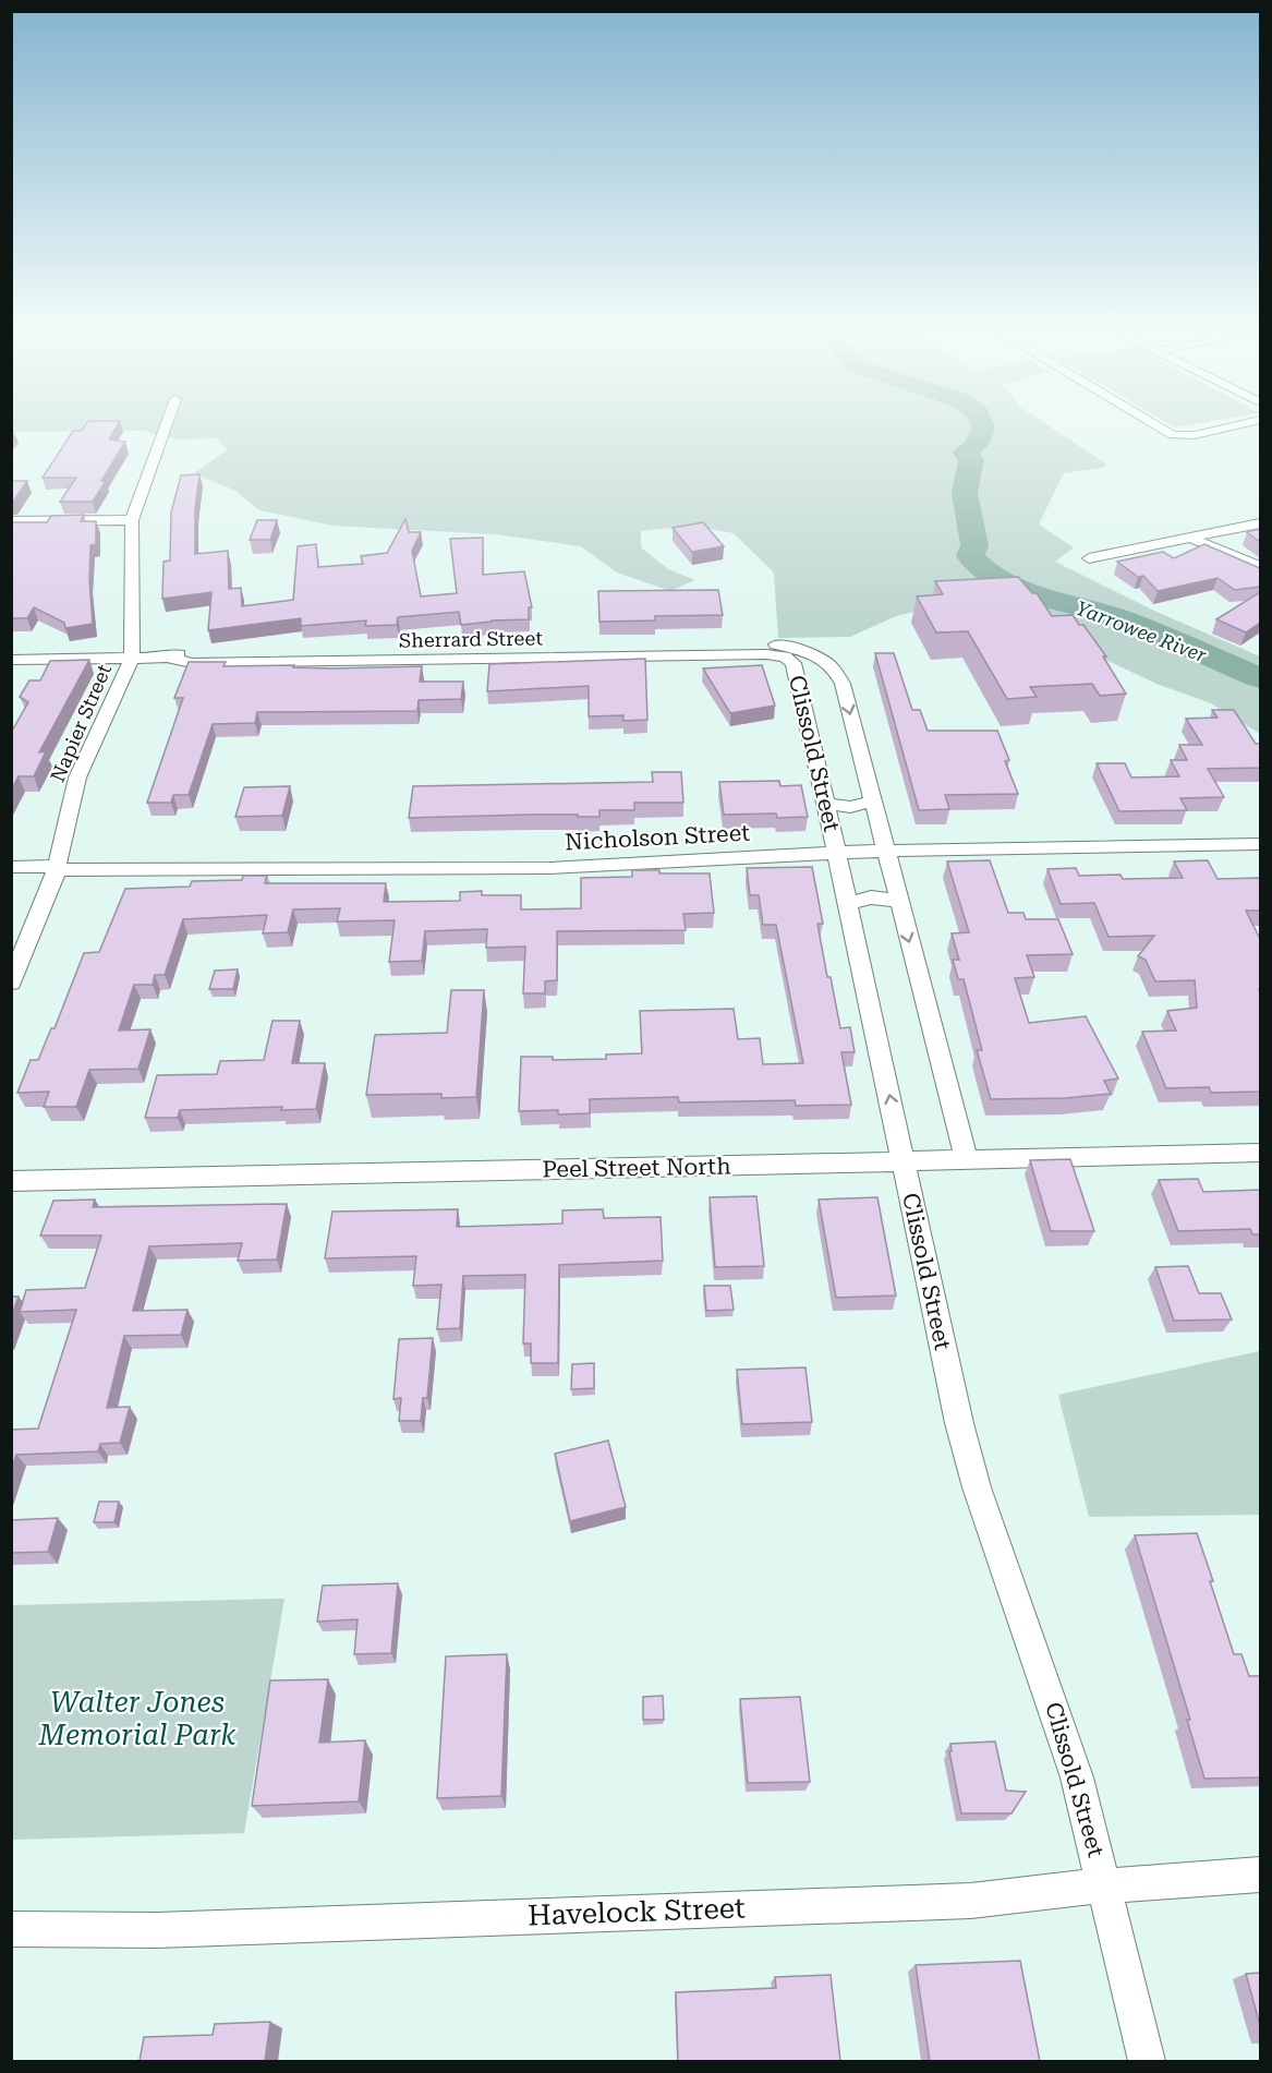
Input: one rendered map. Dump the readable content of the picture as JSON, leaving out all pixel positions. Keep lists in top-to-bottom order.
{
  "streets": {
    "street": [
      "Sherrard Street",
      "Napier Street",
      "Clissold Street",
      "Nicholson Street",
      "Peel Street North",
      "Havelock Street"
    ]
  },
  "crossings": [
    ["Sherrard Street", "Napier Street"],
    ["Sherrard Street", "Clissold Street"],
    ["Napier Street", "Nicholson Street"],
    ["Clissold Street", "Nicholson Street"],
    ["Clissold Street", "Peel Street North"],
    ["Clissold Street", "Havelock Street"]
  ],
  "water": ["Yarrowee River"],
  "parks": ["Walter Jones Memorial Park"]
}
